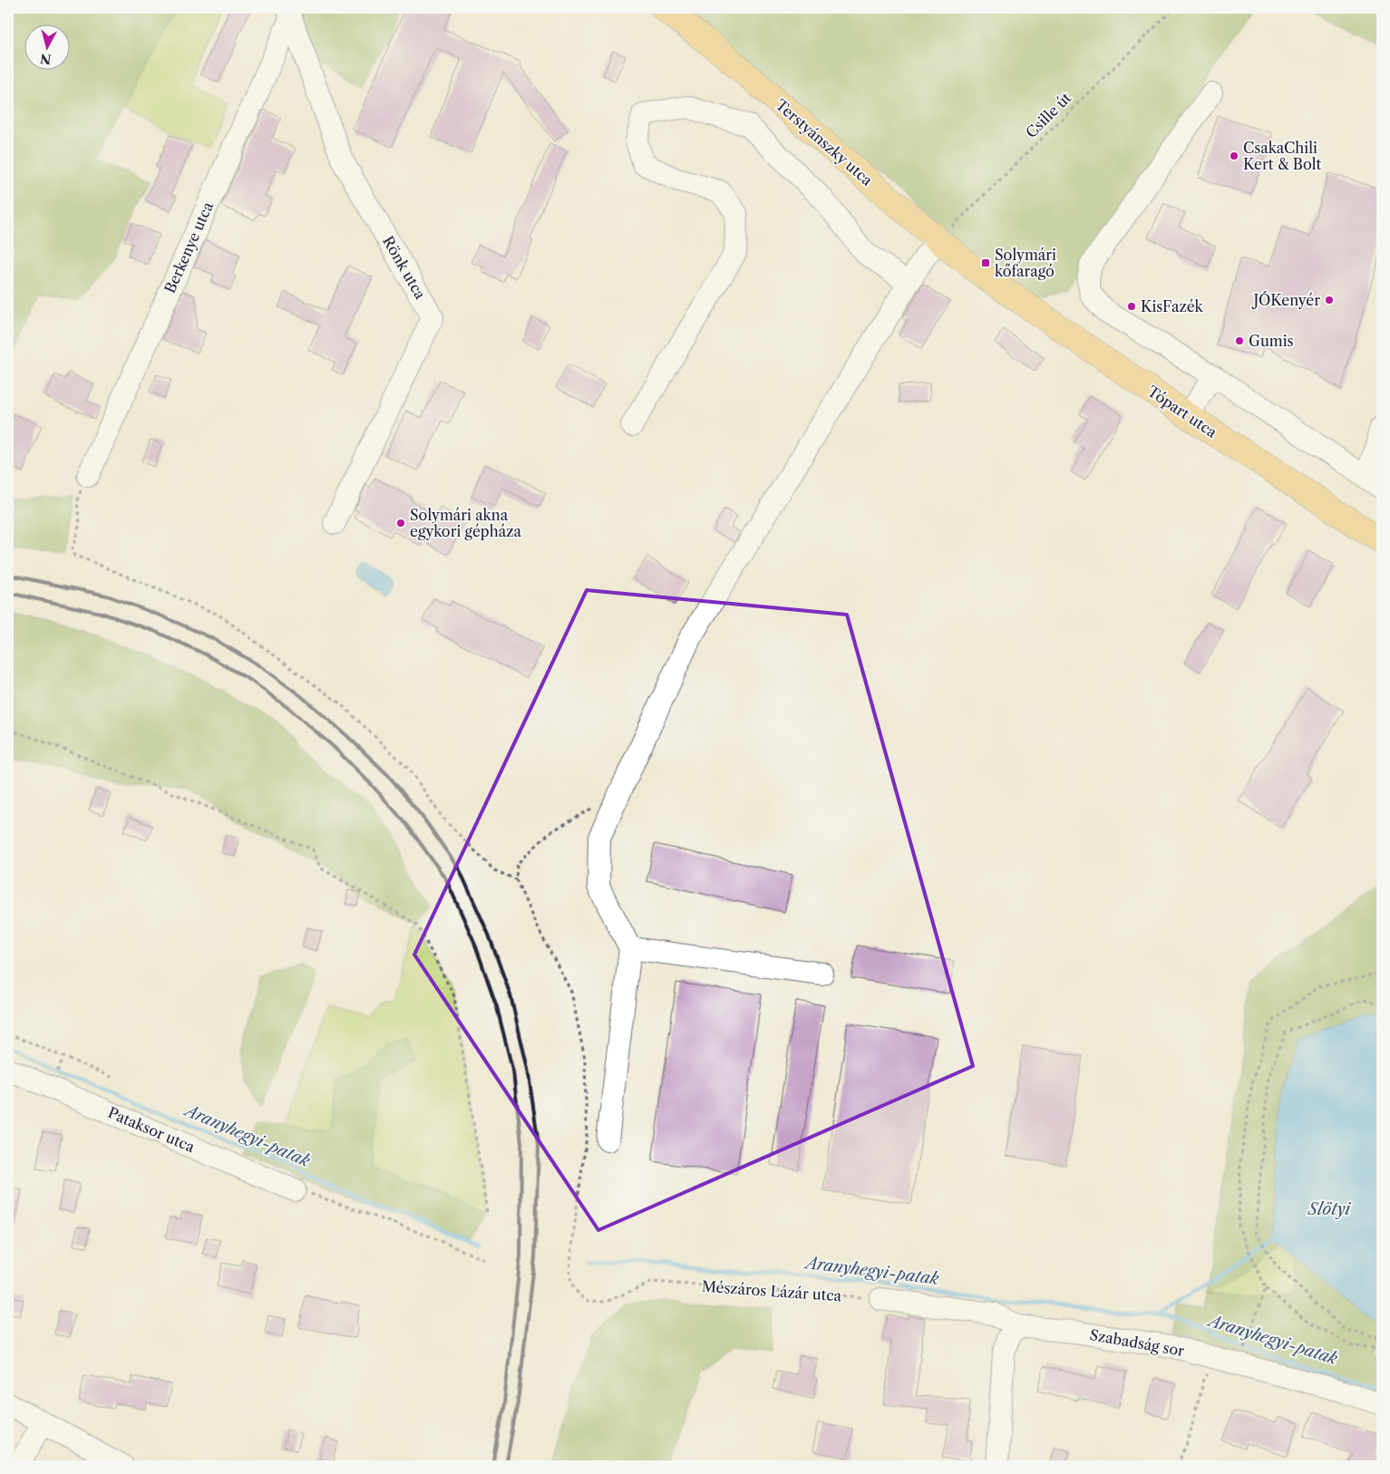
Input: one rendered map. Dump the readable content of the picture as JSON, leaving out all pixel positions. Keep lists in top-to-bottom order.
{
  "streets": {
    "main road": ["Terstyánszky utca", "Tópart utca"],
    "street": [
      "Berkenye utca",
      "Rönk utca",
      "Pataksor utca",
      "Szabadság sor"
    ],
    "path": ["Csille út", "Mészáros Lázár utca"]
  },
  "crossings": [
    ["Csille út", "Terstyánszky utca"],
    ["Terstyánszky utca", "Tópart utca"],
    ["Berkenye utca", "Rönk utca"],
    ["Mészáros Lázár utca", "Szabadság sor"]
  ],
  "water": ["Aranyhegyi-patak", "Slötyi"],
  "places": {
    "other": [
      "CsakaChili Kert & Bolt",
      "JÓKenyér",
      "KisFazék",
      "Gumis",
      "Solymári akna egykori gépháza"
    ],
    "transit": ["Solymári kőfaragó"]
  },
  "north": "bottom"
}
